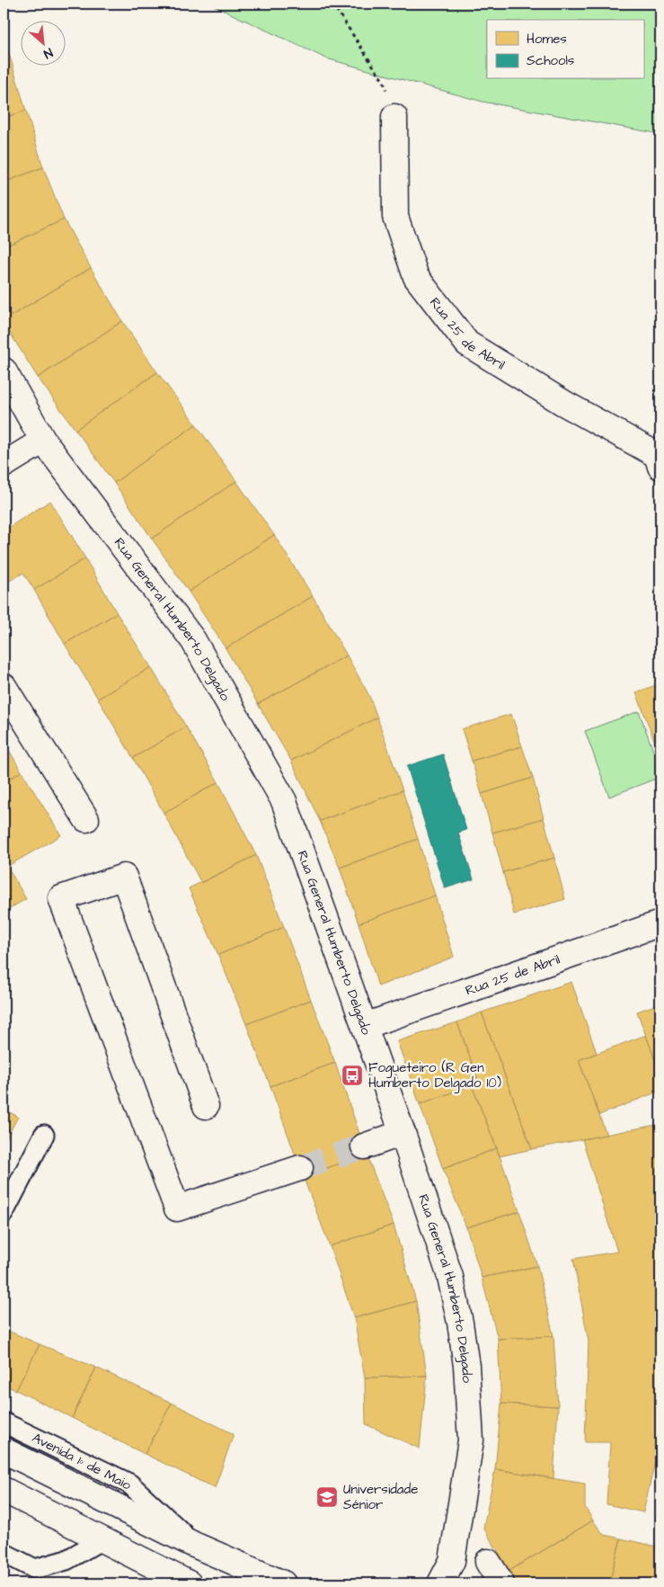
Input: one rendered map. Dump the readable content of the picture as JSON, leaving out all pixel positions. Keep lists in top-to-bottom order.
{
  "streets": {
    "street": ["Rua 25 de Abril", "Rua General Humberto Delgado", "Avenida 1º de Maio"]
  },
  "crossings": [
    ["Rua 25 de Abril", "Rua General Humberto Delgado"]
  ],
  "places": {
    "bus stop": ["Fogueteiro (R Gen Humberto Delgado 10)"],
    "school or university": ["Universidade Sénior"]
  },
  "legend": ["Homes", "Schools"],
  "north": "bottom right"
}
